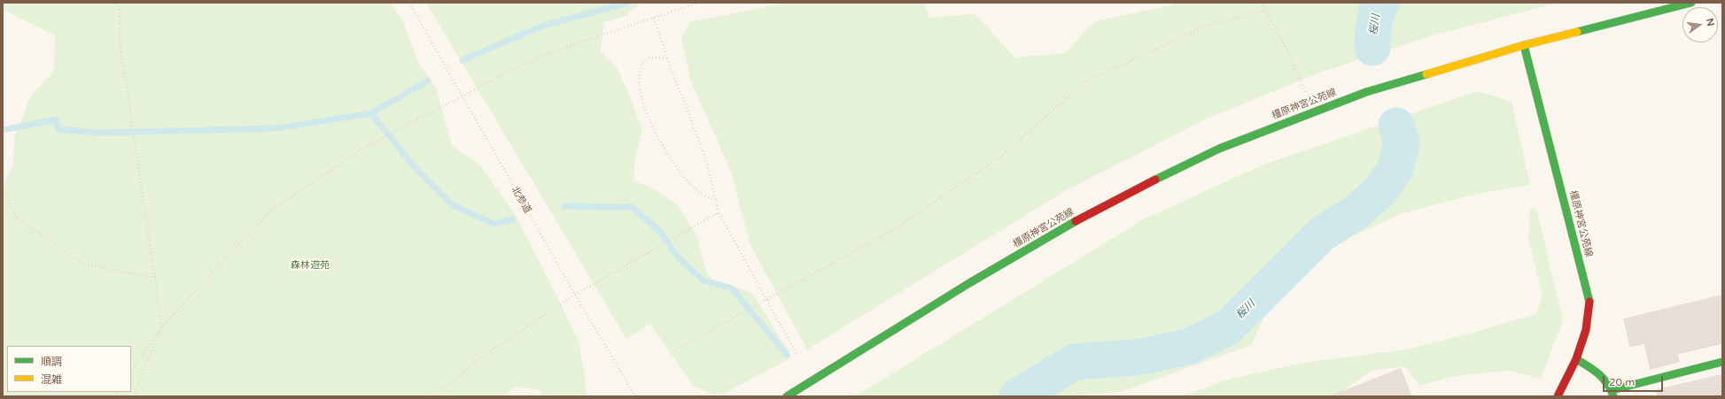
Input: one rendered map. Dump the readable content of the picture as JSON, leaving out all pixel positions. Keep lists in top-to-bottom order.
{
  "streets": {
    "main road": ["橿原神宮公苑線"],
    "path": ["北参道"]
  },
  "water": ["桜川"],
  "parks": ["森林遊苑"],
  "legend": ["順調", "混雑"],
  "scale_bar": "20 m",
  "north": "right"
}
